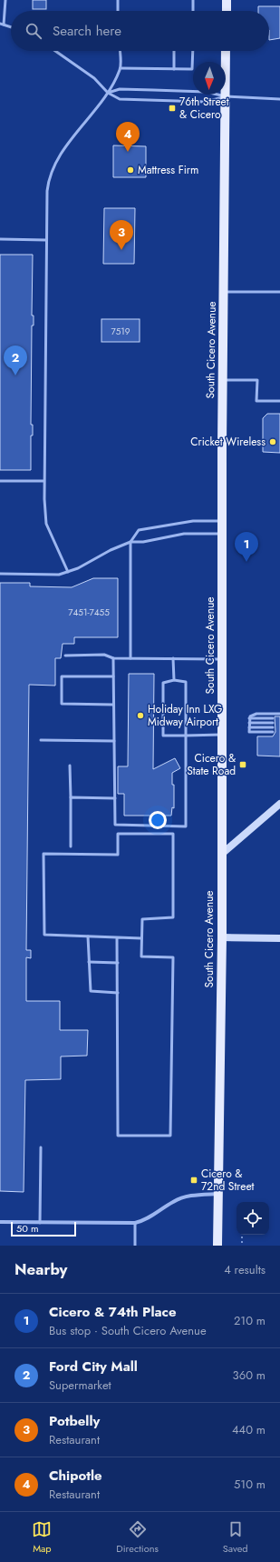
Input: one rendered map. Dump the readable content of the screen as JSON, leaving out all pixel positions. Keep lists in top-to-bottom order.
{
  "streets": {
    "main road": ["South Cicero Avenue"]
  },
  "places": {
    "transit": ["76th Street & Cicero", "Cicero & State Road", "Cicero & 72nd Street"],
    "other": ["Mattress Firm", "Cricket Wireless", "Holiday Inn LXG Midway Airport"]
  },
  "house_numbers": ["7519", "7451-7455"],
  "scale_bar": "50 m",
  "north": "bottom",
  "page": {
    "search": "Search here",
    "pins": [
      "4",
      "3",
      "2",
      "1"
    ],
    "scale": "50 m",
    "heading": ["Nearby", "4 results"],
    "list": [
      {
        "mark": "1",
        "name": "Cicero & 74th Place",
        "note": "Bus stop · South Cicero Avenue",
        "value": "210 m"
      },
      {
        "mark": "2",
        "name": "Ford City Mall",
        "note": "Supermarket",
        "value": "360 m"
      },
      {
        "mark": "3",
        "name": "Potbelly",
        "note": "Restaurant",
        "value": "440 m"
      },
      {
        "mark": "4",
        "name": "Chipotle",
        "note": "Restaurant",
        "value": "510 m"
      }
    ],
    "nav": ["Map", "Directions", "Saved"]
  }
}
